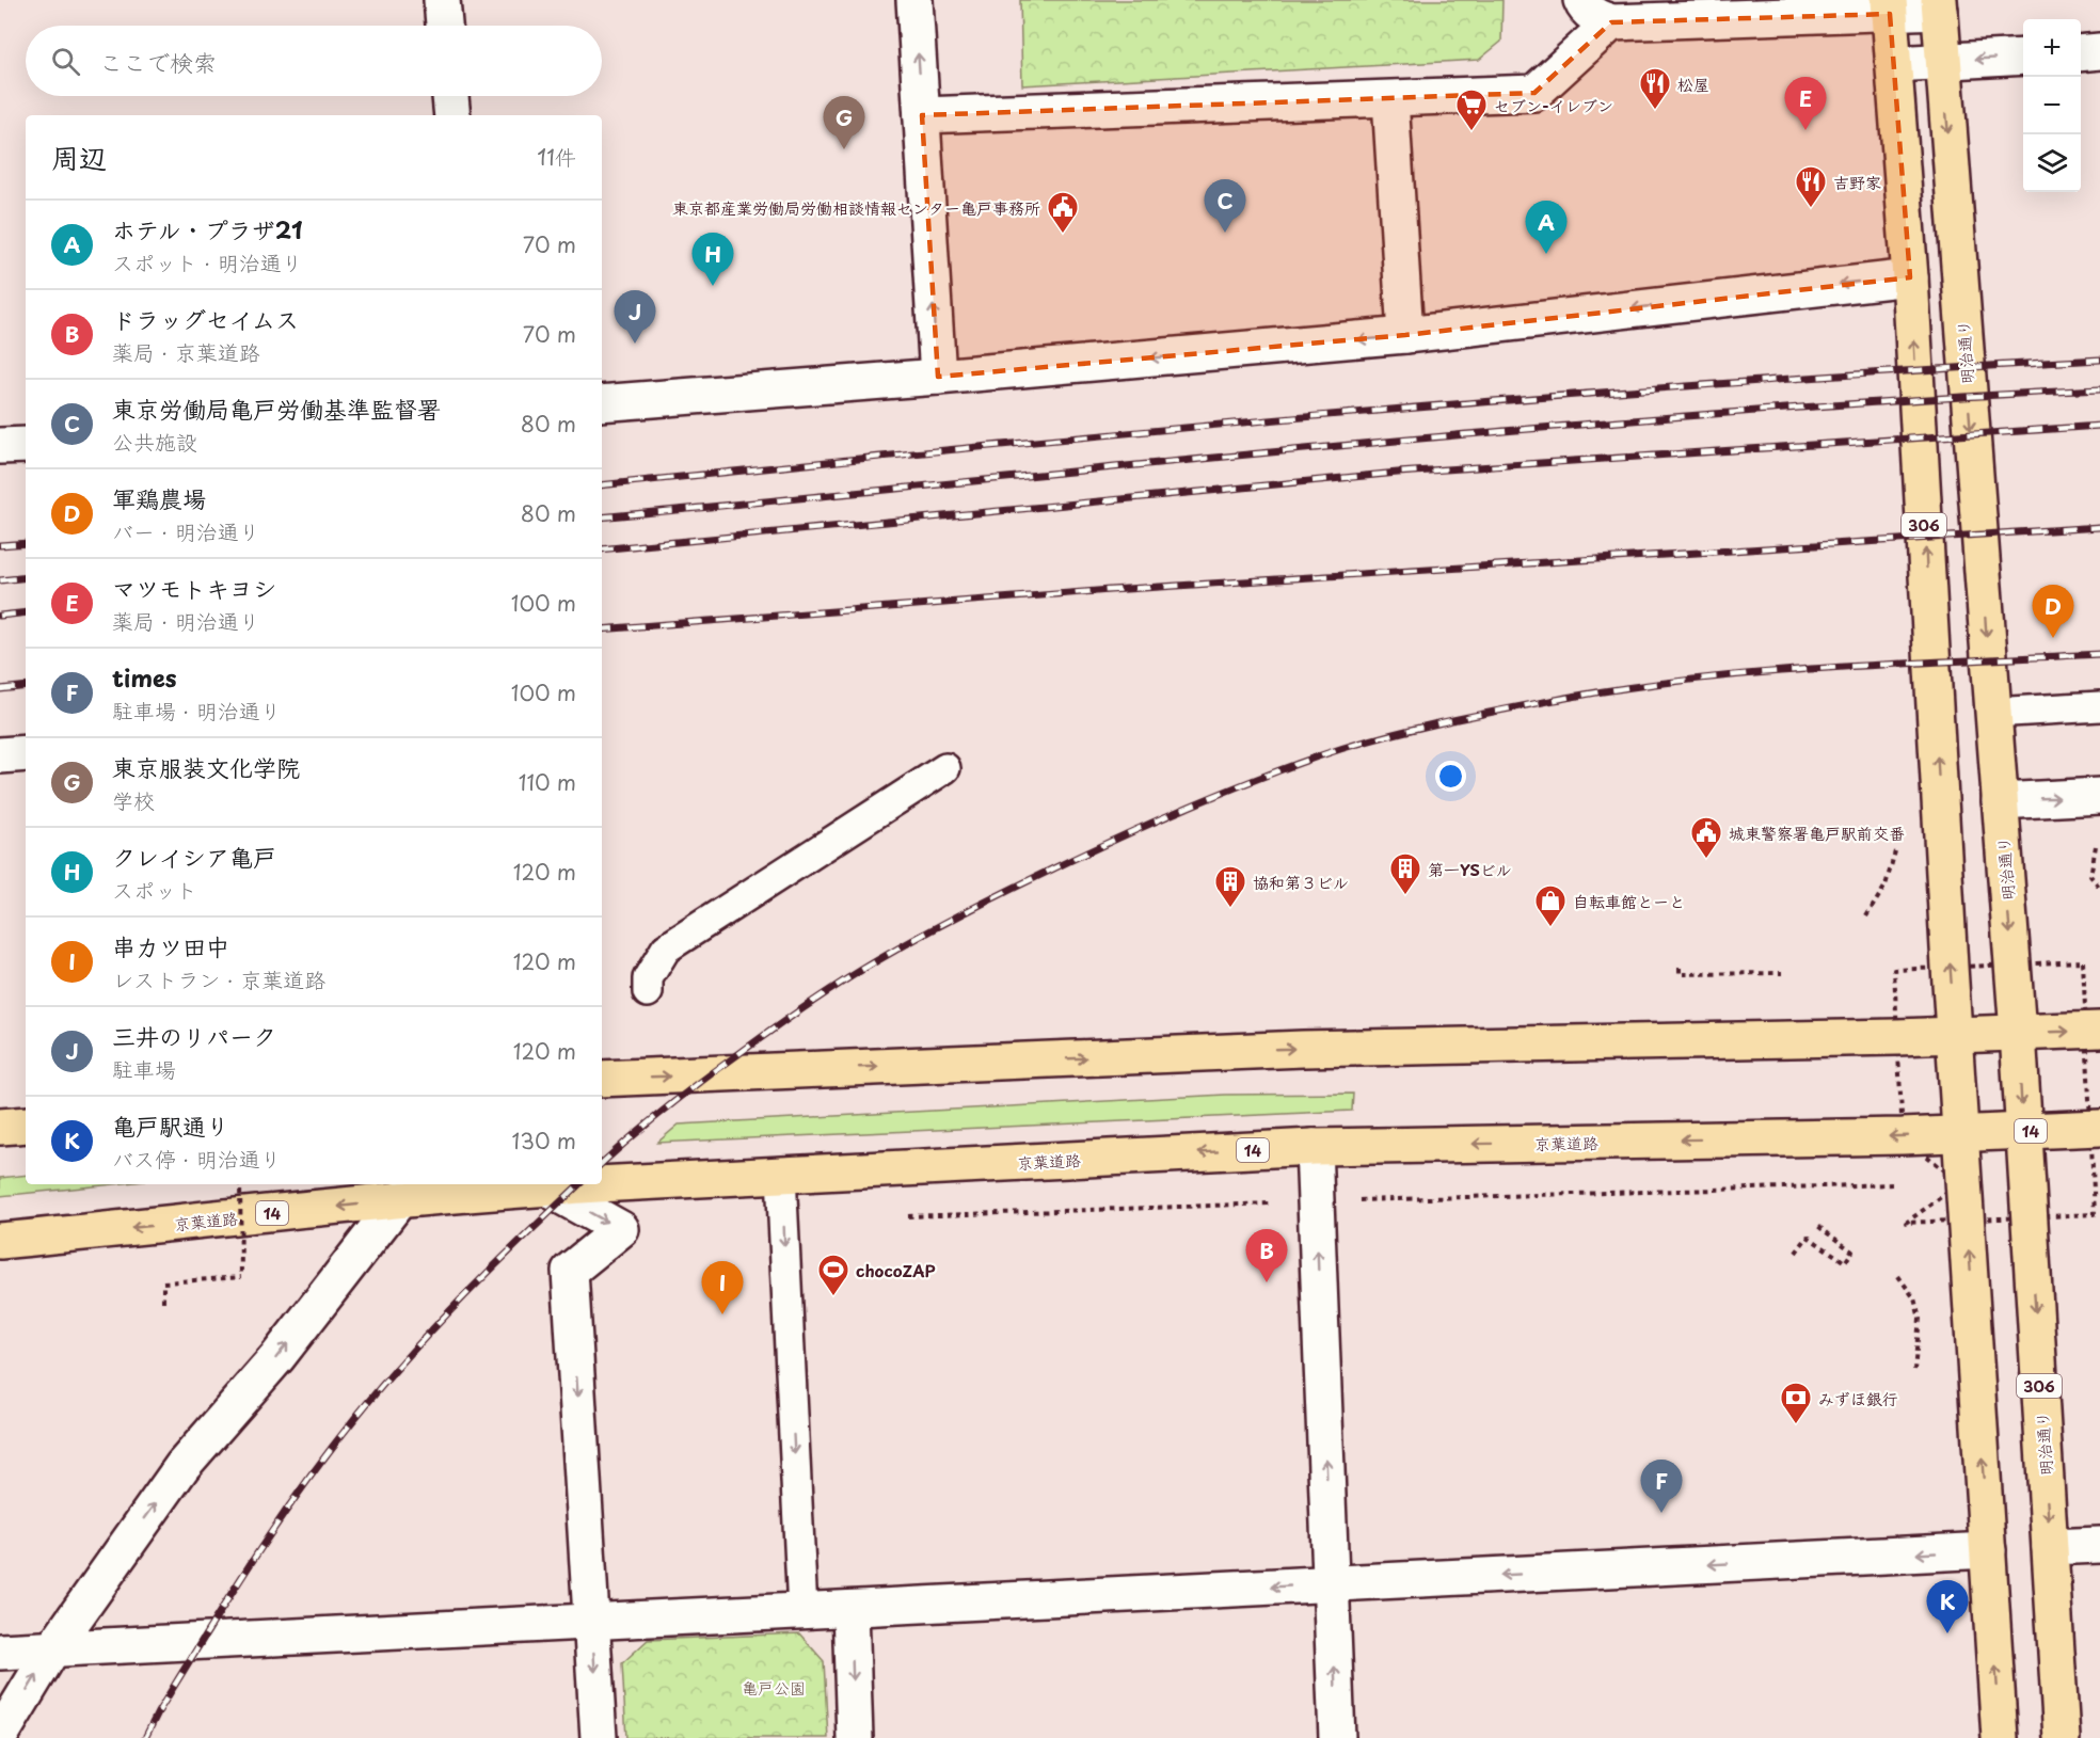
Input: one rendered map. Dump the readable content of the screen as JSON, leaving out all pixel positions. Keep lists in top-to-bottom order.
{
  "streets": {
    "main road": [
      "明治通り",
      "306",
      "14",
      "京葉道路"
    ]
  },
  "crossings": [
    ["明治通り", "京葉道路"],
    ["306", "京葉道路"]
  ],
  "parks": ["亀戸公園"],
  "places": {
    "restaurant": ["松屋", "吉野家"],
    "supermarket": ["セブン-イレブン"],
    "public building": ["東京都産業労働局労働相談情報センター亀戸事務所", "城東警察署亀戸駅前交番"],
    "building": ["第一YSビル", "協和第３ビル"],
    "shop": ["自転車館とーと"],
    "sports": ["chocoZAP"],
    "bank": ["みずほ銀行"]
  },
  "page": {
    "map_buttons": ["+", "−"],
    "search": "ここで検索",
    "pins": [
      "E",
      "G",
      "C",
      "A",
      "H",
      "J",
      "D",
      "B",
      "I",
      "F",
      "K"
    ],
    "heading": ["周辺", "11件"],
    "list": [
      {
        "mark": "A",
        "name": "ホテル・プラザ21",
        "note": "スポット · 明治通り",
        "value": "70 m"
      },
      {
        "mark": "B",
        "name": "ドラッグセイムス",
        "note": "薬局 · 京葉道路",
        "value": "70 m"
      },
      {
        "mark": "C",
        "name": "東京労働局亀戸労働基準監督署",
        "note": "公共施設",
        "value": "80 m"
      },
      {
        "mark": "D",
        "name": "軍鶏農場",
        "note": "バー · 明治通り",
        "value": "80 m"
      },
      {
        "mark": "E",
        "name": "マツモトキヨシ",
        "note": "薬局 · 明治通り",
        "value": "100 m"
      },
      {
        "mark": "F",
        "name": "times",
        "note": "駐車場 · 明治通り",
        "value": "100 m"
      },
      {
        "mark": "G",
        "name": "東京服装文化学院",
        "note": "学校",
        "value": "110 m"
      },
      {
        "mark": "H",
        "name": "クレイシア亀戸",
        "note": "スポット",
        "value": "120 m"
      },
      {
        "mark": "I",
        "name": "串カツ田中",
        "note": "レストラン · 京葉道路",
        "value": "120 m"
      },
      {
        "mark": "J",
        "name": "三井のリパーク",
        "note": "駐車場",
        "value": "120 m"
      },
      {
        "mark": "K",
        "name": "亀戸駅通り",
        "note": "バス停 · 明治通り",
        "value": "130 m"
      }
    ]
  }
}
